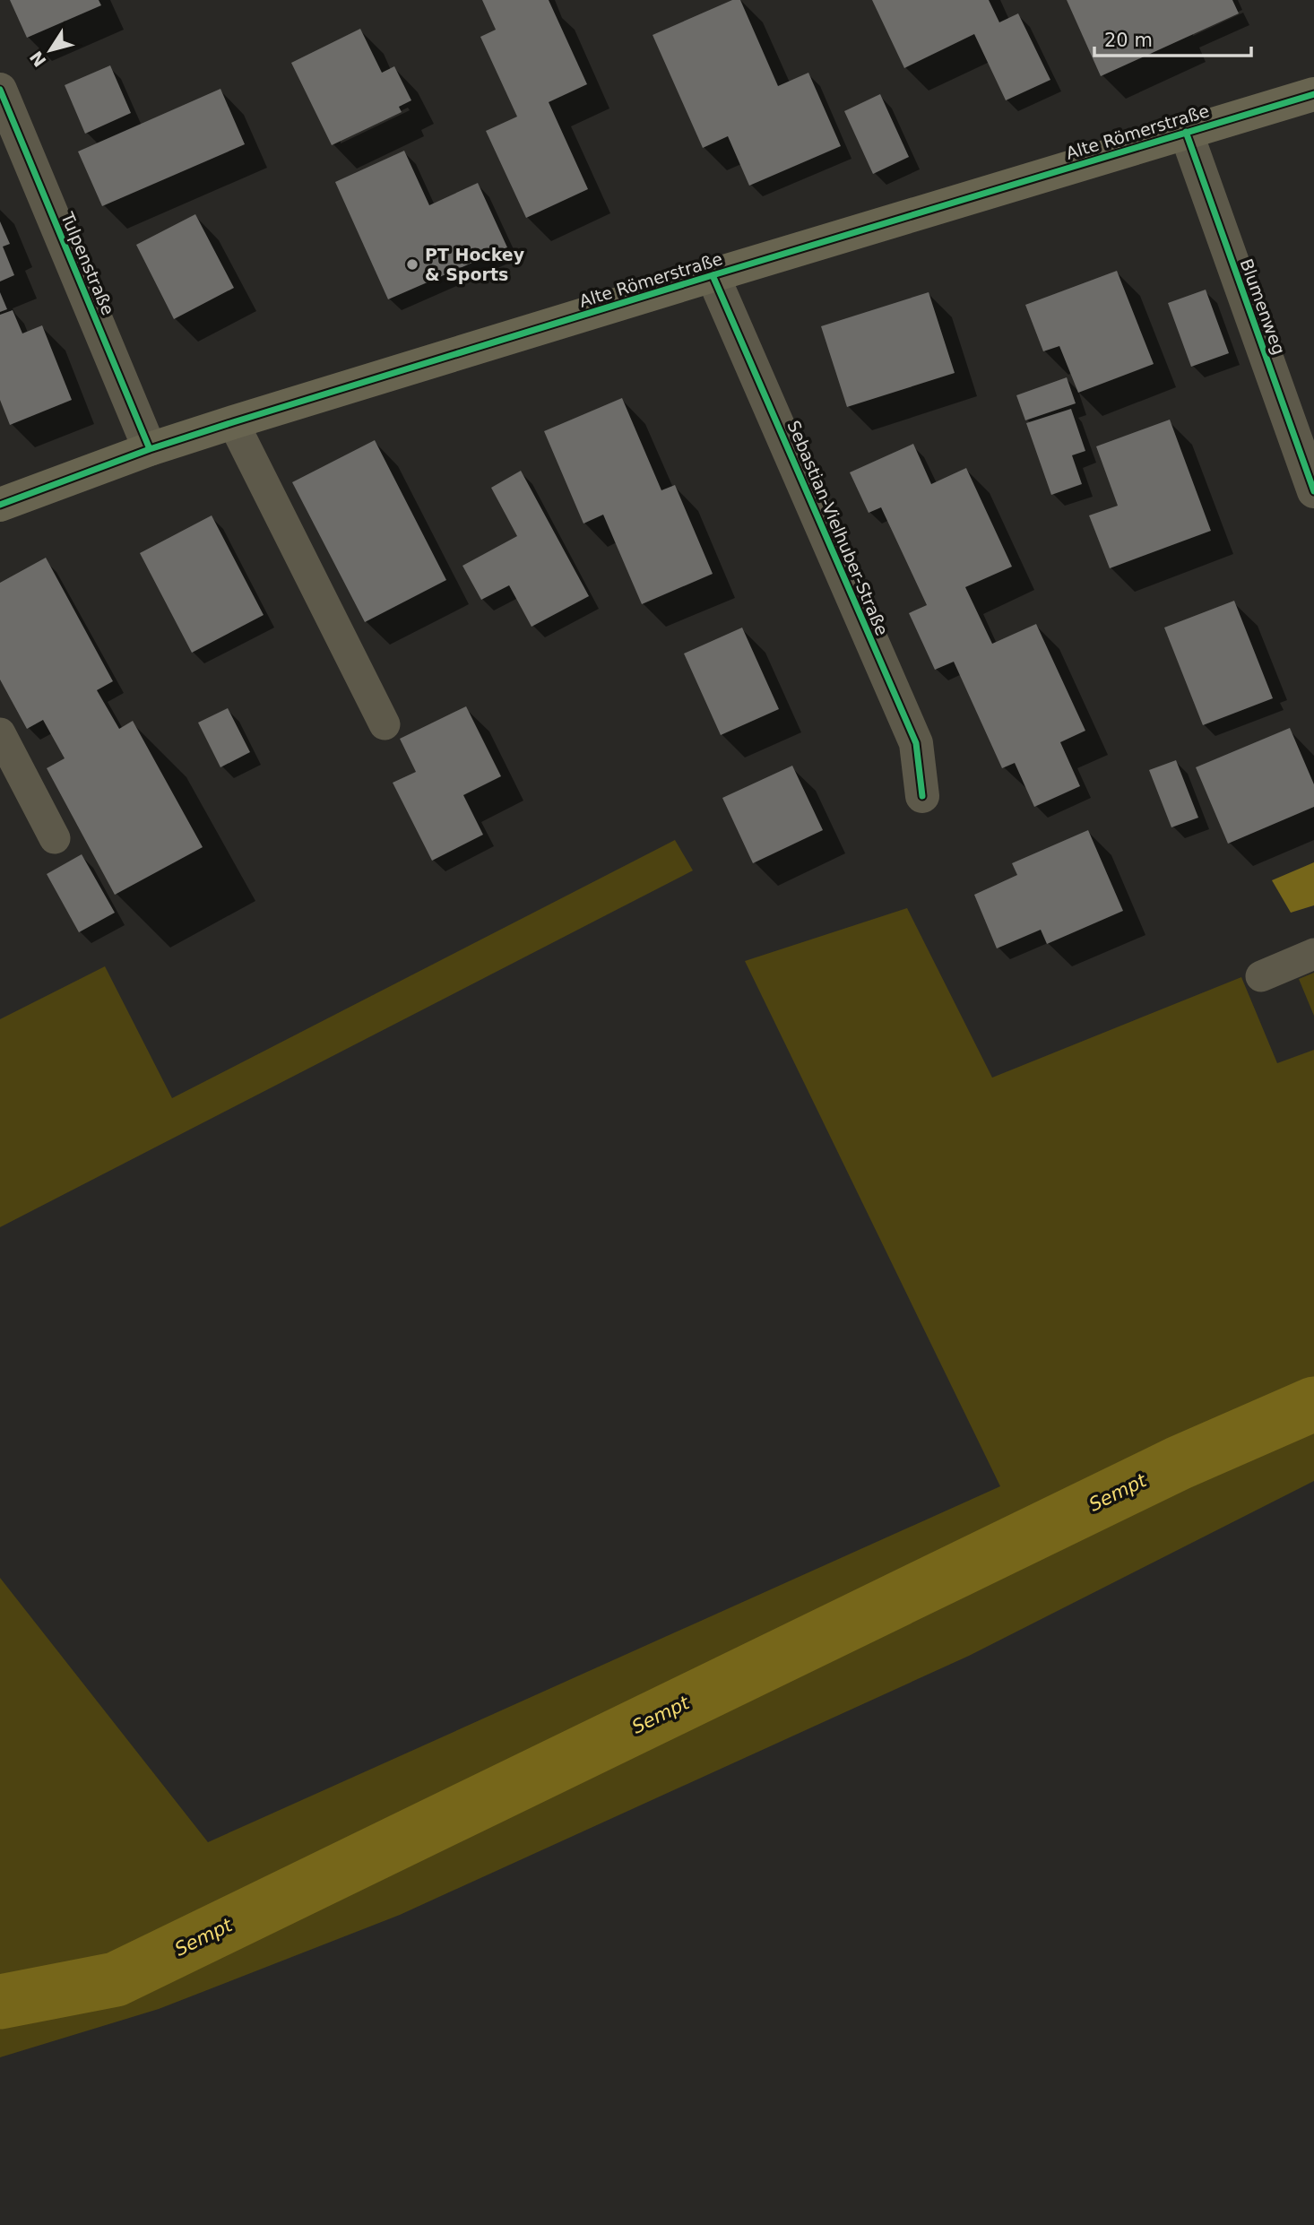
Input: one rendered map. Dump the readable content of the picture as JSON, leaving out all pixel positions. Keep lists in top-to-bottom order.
{
  "streets": {
    "main road": ["Alte Römerstraße"],
    "street": ["Tulpenstraße", "Blumenweg", "Sebastian-Vielhuber-Straße"]
  },
  "crossings": [
    ["Alte Römerstraße", "Tulpenstraße"],
    ["Alte Römerstraße", "Blumenweg"],
    ["Alte Römerstraße", "Sebastian-Vielhuber-Straße"]
  ],
  "water": ["Sempt"],
  "places": ["PT Hockey & Sports"],
  "scale_bar": "20 m",
  "north": "bottom left"
}
